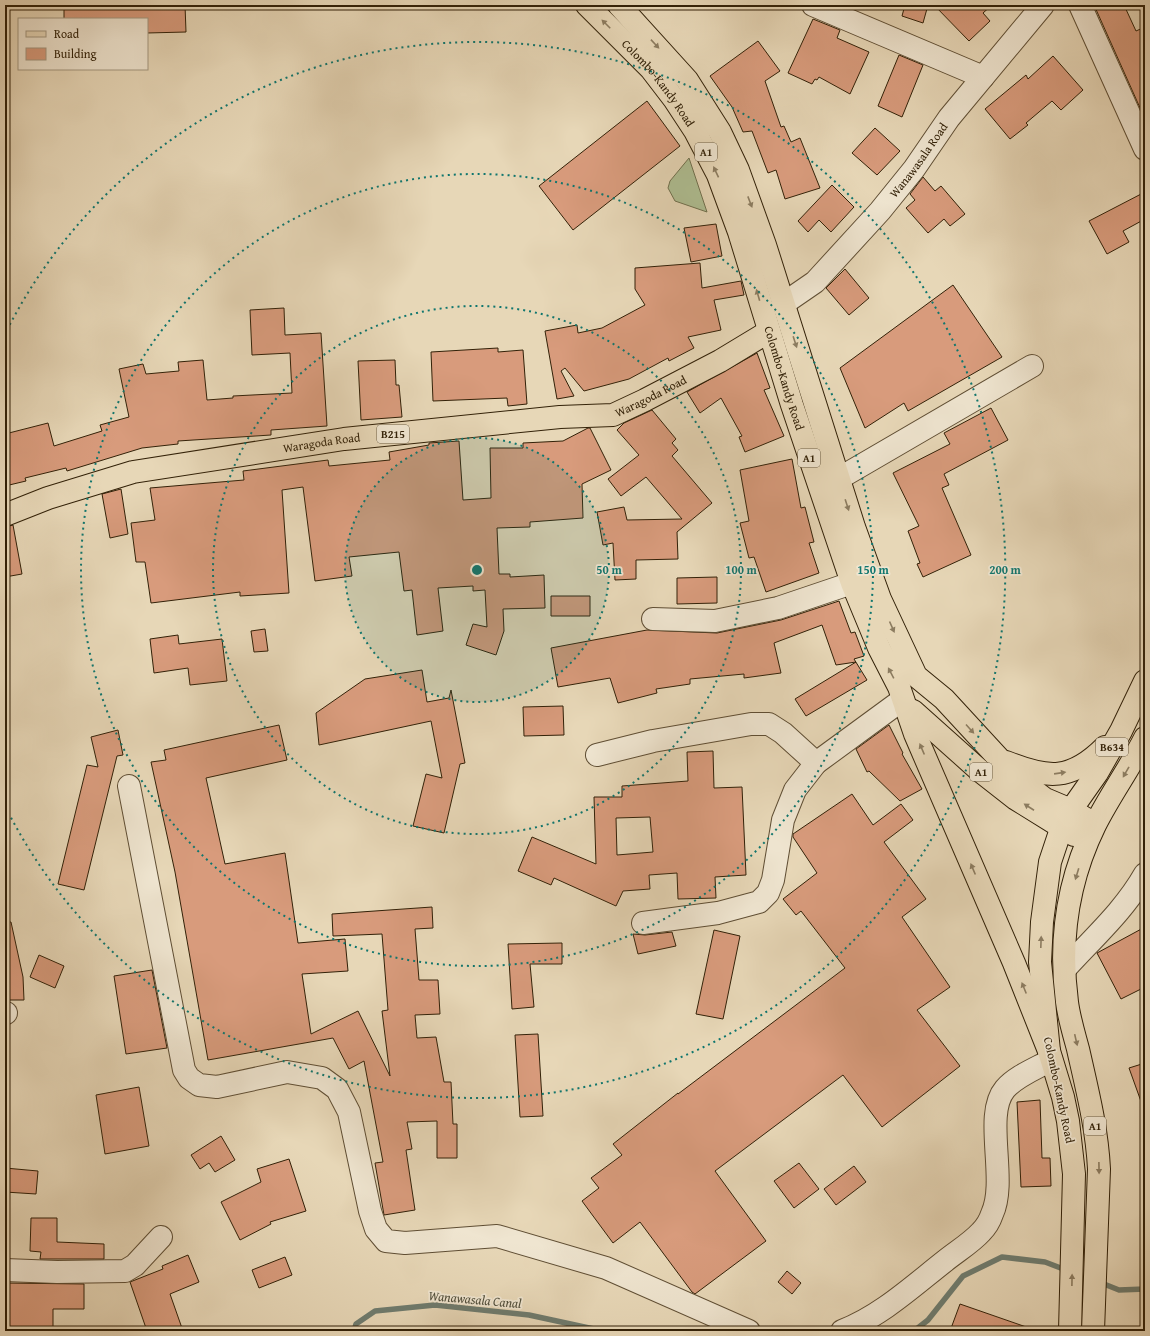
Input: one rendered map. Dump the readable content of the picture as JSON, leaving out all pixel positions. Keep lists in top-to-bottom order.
{
  "streets": {
    "main road": [
      "Colombo-Kandy Road",
      "A1",
      "Waragoda Road",
      "B215",
      "B634"
    ],
    "street": ["Wanawasala Road"]
  },
  "crossings": [
    ["Colombo-Kandy Road", "A1"],
    ["Colombo-Kandy Road", "Wanawasala Road"],
    ["Colombo-Kandy Road", "Waragoda Road"],
    ["Colombo-Kandy Road", "B634"],
    ["A1", "B634"]
  ],
  "water": ["Wanawasala Canal"],
  "legend": ["Road", "Building"],
  "rings": [
    "50 m",
    "100 m",
    "150 m",
    "200 m"
  ]
}
